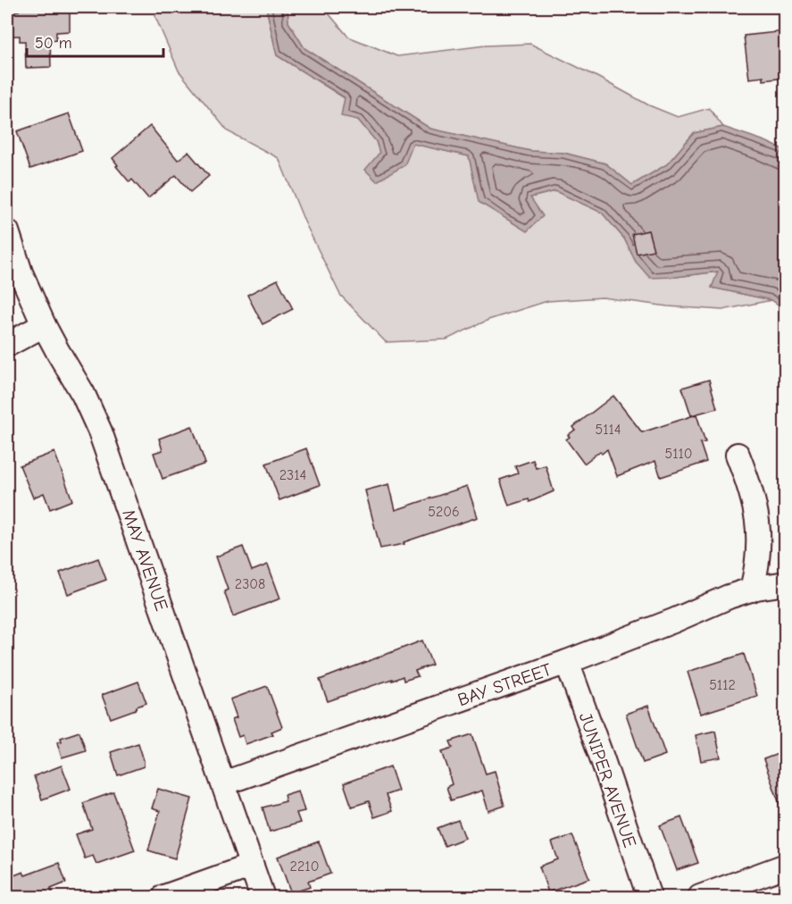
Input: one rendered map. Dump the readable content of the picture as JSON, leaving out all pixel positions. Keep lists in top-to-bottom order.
{
  "streets": {
    "street": ["MAY AVENUE", "BAY STREET", "JUNIPER AVENUE"]
  },
  "crossings": [
    ["MAY AVENUE", "BAY STREET"],
    ["BAY STREET", "JUNIPER AVENUE"]
  ],
  "house_numbers": [
    "5114",
    "5110",
    "2314",
    "5206",
    "2308",
    "5112",
    "2210"
  ],
  "scale_bar": "50 m"
}
